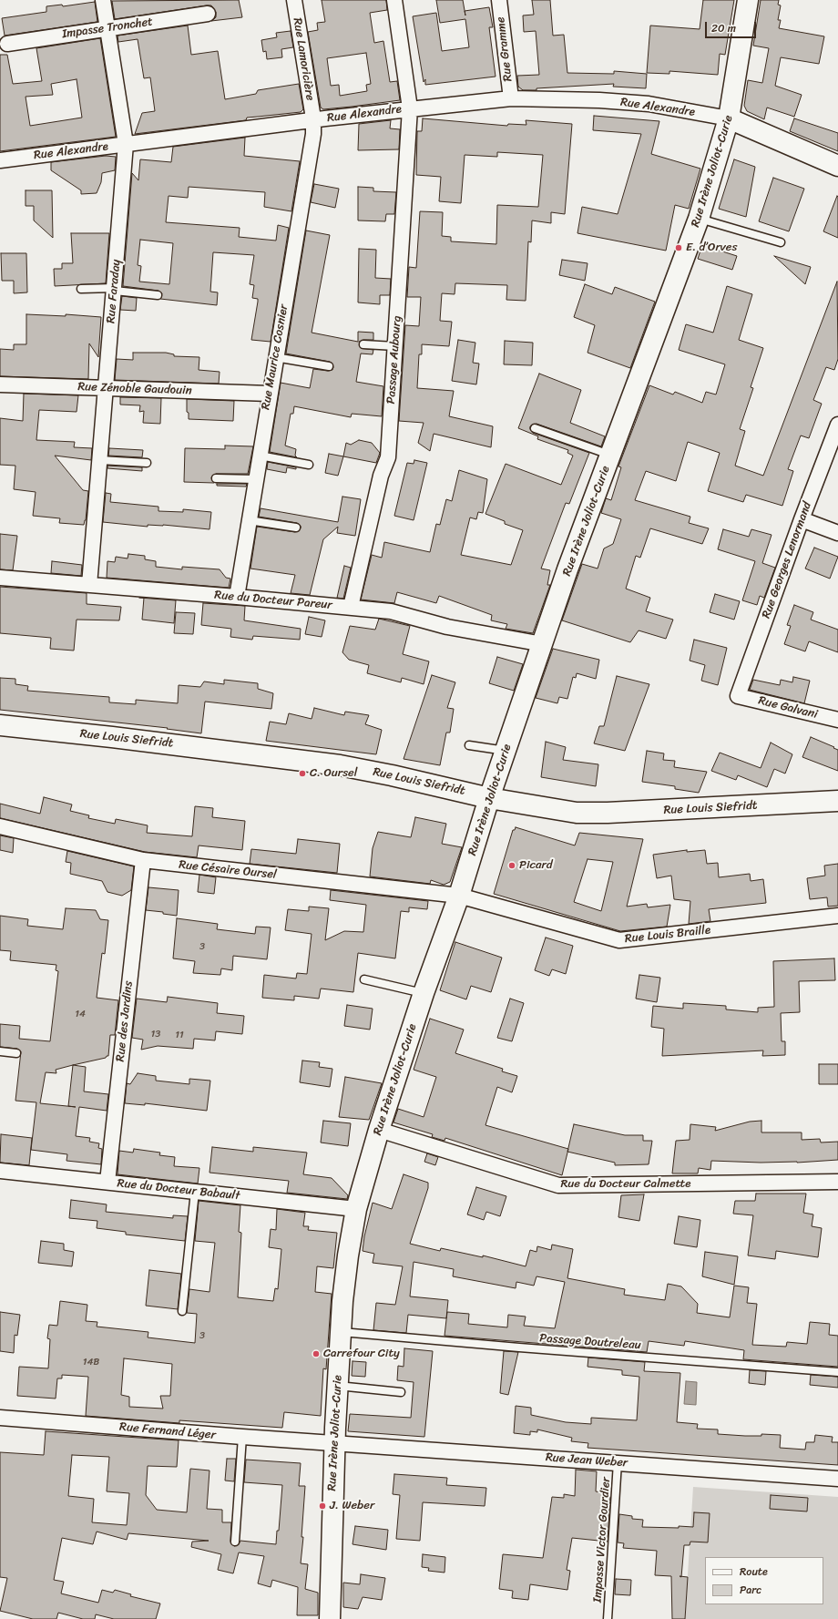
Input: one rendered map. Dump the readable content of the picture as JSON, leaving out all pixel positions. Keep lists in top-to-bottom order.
{
  "streets": {
    "street": [
      "Impasse Tronchet",
      "Rue Gramme",
      "Rue Lamoricière",
      "Rue Alexandre",
      "Rue Irène Joliot-Curie",
      "Rue Faraday",
      "Rue Maurice Cosnier",
      "Passage Aubourg",
      "Rue Zénoble Gaudouin",
      "Rue Georges Lenormand",
      "Rue du Docteur Pareur",
      "Rue Galvani",
      "Rue Louis Siefridt",
      "Rue Césaire Oursel",
      "Rue Louis Braille",
      "Rue des Jardins",
      "Rue du Docteur Calmette",
      "Rue du Docteur Babault",
      "Rue Fernand Léger",
      "Rue Jean Weber"
    ],
    "lane": ["Passage Doutreleau", "Impasse Victor Gourdier"]
  },
  "crossings": [
    ["Impasse Tronchet", "Rue Faraday"],
    ["Rue Gramme", "Rue Alexandre"],
    ["Rue Lamoricière", "Rue Alexandre"],
    ["Rue Lamoricière", "Rue Maurice Cosnier"],
    ["Rue Alexandre", "Rue Irène Joliot-Curie"],
    ["Rue Alexandre", "Rue Faraday"],
    ["Rue Alexandre", "Rue Maurice Cosnier"],
    ["Rue Alexandre", "Passage Aubourg"],
    ["Rue Irène Joliot-Curie", "Rue du Docteur Pareur"],
    ["Rue Irène Joliot-Curie", "Rue Louis Siefridt"],
    ["Rue Irène Joliot-Curie", "Rue Césaire Oursel"],
    ["Rue Irène Joliot-Curie", "Rue Louis Braille"],
    ["Rue Irène Joliot-Curie", "Rue du Docteur Calmette"],
    ["Rue Irène Joliot-Curie", "Rue du Docteur Babault"],
    ["Rue Irène Joliot-Curie", "Passage Doutreleau"],
    ["Rue Irène Joliot-Curie", "Rue Fernand Léger"],
    ["Rue Irène Joliot-Curie", "Rue Jean Weber"],
    ["Rue Faraday", "Rue Zénoble Gaudouin"],
    ["Rue Faraday", "Rue du Docteur Pareur"],
    ["Rue Maurice Cosnier", "Rue Zénoble Gaudouin"],
    ["Rue Maurice Cosnier", "Rue du Docteur Pareur"],
    ["Passage Aubourg", "Rue du Docteur Pareur"],
    ["Rue Georges Lenormand", "Rue Galvani"],
    ["Rue Césaire Oursel", "Rue Louis Braille"],
    ["Rue Césaire Oursel", "Rue des Jardins"],
    ["Rue des Jardins", "Rue du Docteur Babault"],
    ["Rue Fernand Léger", "Rue Jean Weber"],
    ["Rue Jean Weber", "Impasse Victor Gourdier"]
  ],
  "places": [
    "E. d’Orves",
    "C. Oursel",
    "Picard",
    "Carrefour City",
    "J. Weber"
  ],
  "house_numbers": [
    "3",
    "14",
    "13",
    "11",
    "3",
    "14B"
  ],
  "legend": ["Route", "Parc"],
  "scale_bar": "20 m"
}
